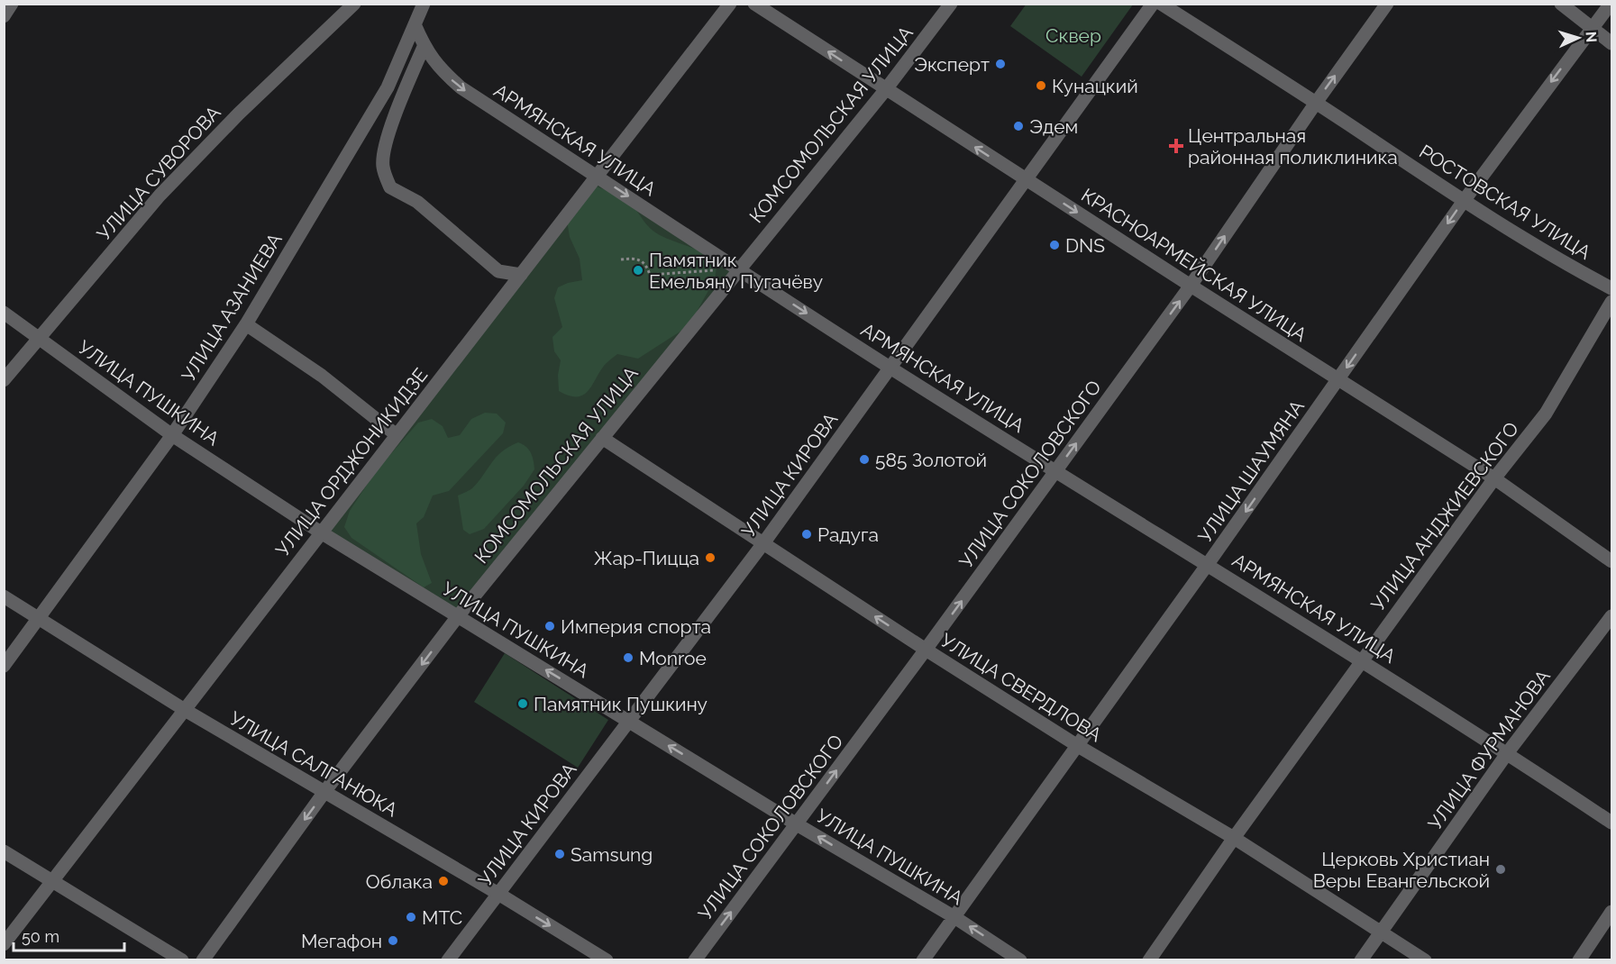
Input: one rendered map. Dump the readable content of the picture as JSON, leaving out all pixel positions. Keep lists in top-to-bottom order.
{
  "streets": {
    "street": [
      "КОМСОМОЛЬСКАЯ УЛИЦА",
      "АРМЯНСКАЯ УЛИЦА",
      "УЛИЦА СУВОРОВА",
      "РОСТОВСКАЯ УЛИЦА",
      "КРАСНОАРМЕЙСКАЯ УЛИЦА",
      "УЛИЦА АЗАНИЕВА",
      "УЛИЦА ПУШКИНА",
      "УЛИЦА ОРДЖОНИКИДЗЕ",
      "УЛИЦА ШАУМЯНА",
      "УЛИЦА СОКОЛОВСКОГО",
      "УЛИЦА КИРОВА",
      "УЛИЦА АНДЖИЕВСКОГО",
      "УЛИЦА СВЕРДЛОВА",
      "УЛИЦА ФУРМАНОВА",
      "УЛИЦА САЛГАНЮКА"
    ]
  },
  "crossings": [
    ["КОМСОМОЛЬСКАЯ УЛИЦА", "АРМЯНСКАЯ УЛИЦА"],
    ["КОМСОМОЛЬСКАЯ УЛИЦА", "КРАСНОАРМЕЙСКАЯ УЛИЦА"],
    ["КОМСОМОЛЬСКАЯ УЛИЦА", "УЛИЦА ПУШКИНА"],
    ["КОМСОМОЛЬСКАЯ УЛИЦА", "УЛИЦА СВЕРДЛОВА"],
    ["КОМСОМОЛЬСКАЯ УЛИЦА", "УЛИЦА САЛГАНЮКА"],
    ["АРМЯНСКАЯ УЛИЦА", "УЛИЦА АЗАНИЕВА"],
    ["АРМЯНСКАЯ УЛИЦА", "УЛИЦА ОРДЖОНИКИДЗЕ"],
    ["АРМЯНСКАЯ УЛИЦА", "УЛИЦА ШАУМЯНА"],
    ["АРМЯНСКАЯ УЛИЦА", "УЛИЦА СОКОЛОВСКОГО"],
    ["АРМЯНСКАЯ УЛИЦА", "УЛИЦА КИРОВА"],
    ["АРМЯНСКАЯ УЛИЦА", "УЛИЦА АНДЖИЕВСКОГО"],
    ["АРМЯНСКАЯ УЛИЦА", "УЛИЦА ФУРМАНОВА"],
    ["УЛИЦА СУВОРОВА", "УЛИЦА ПУШКИНА"],
    ["РОСТОВСКАЯ УЛИЦА", "УЛИЦА ШАУМЯНА"],
    ["РОСТОВСКАЯ УЛИЦА", "УЛИЦА СОКОЛОВСКОГО"],
    ["КРАСНОАРМЕЙСКАЯ УЛИЦА", "УЛИЦА ШАУМЯНА"],
    ["КРАСНОАРМЕЙСКАЯ УЛИЦА", "УЛИЦА СОКОЛОВСКОГО"],
    ["КРАСНОАРМЕЙСКАЯ УЛИЦА", "УЛИЦА КИРОВА"],
    ["КРАСНОАРМЕЙСКАЯ УЛИЦА", "УЛИЦА АНДЖИЕВСКОГО"],
    ["УЛИЦА АЗАНИЕВА", "УЛИЦА ПУШКИНА"],
    ["УЛИЦА АЗАНИЕВА", "УЛИЦА САЛГАНЮКА"],
    ["УЛИЦА ПУШКИНА", "УЛИЦА ОРДЖОНИКИДЗЕ"],
    ["УЛИЦА ПУШКИНА", "УЛИЦА ШАУМЯНА"],
    ["УЛИЦА ПУШКИНА", "УЛИЦА СОКОЛОВСКОГО"],
    ["УЛИЦА ПУШКИНА", "УЛИЦА КИРОВА"],
    ["УЛИЦА ОРДЖОНИКИДЗЕ", "УЛИЦА САЛГАНЮКА"],
    ["УЛИЦА ШАУМЯНА", "УЛИЦА СВЕРДЛОВА"],
    ["УЛИЦА СОКОЛОВСКОГО", "УЛИЦА СВЕРДЛОВА"],
    ["УЛИЦА КИРОВА", "УЛИЦА СВЕРДЛОВА"],
    ["УЛИЦА КИРОВА", "УЛИЦА САЛГАНЮКА"],
    ["УЛИЦА АНДЖИЕВСКОГО", "УЛИЦА СВЕРДЛОВА"],
    ["УЛИЦА СВЕРДЛОВА", "УЛИЦА ФУРМАНОВА"]
  ],
  "one_way": [
    "КОМСОМОЛЬСКАЯ УЛИЦА",
    "АРМЯНСКАЯ УЛИЦА",
    "УЛИЦА ПУШКИНА",
    "УЛИЦА ШАУМЯНА",
    "УЛИЦА СОКОЛОВСКОГО"
  ],
  "parks": ["Сквер"],
  "places": {
    "other": [
      "Эксперт",
      "Кунацкий",
      "Эдем",
      "DNS",
      "Памятник Емельяну Пугачёву",
      "585 Золотой",
      "Радуга",
      "Жар-Пицца",
      "Империя спорта",
      "Monroe",
      "Памятник Пушкину",
      "Samsung",
      "Церковь Христиан Веры Евангельской",
      "Облака",
      "МТС",
      "Мегафон"
    ],
    "health": ["Центральная районная поликлиника"]
  },
  "scale_bar": "50 m",
  "north": "right"
}
